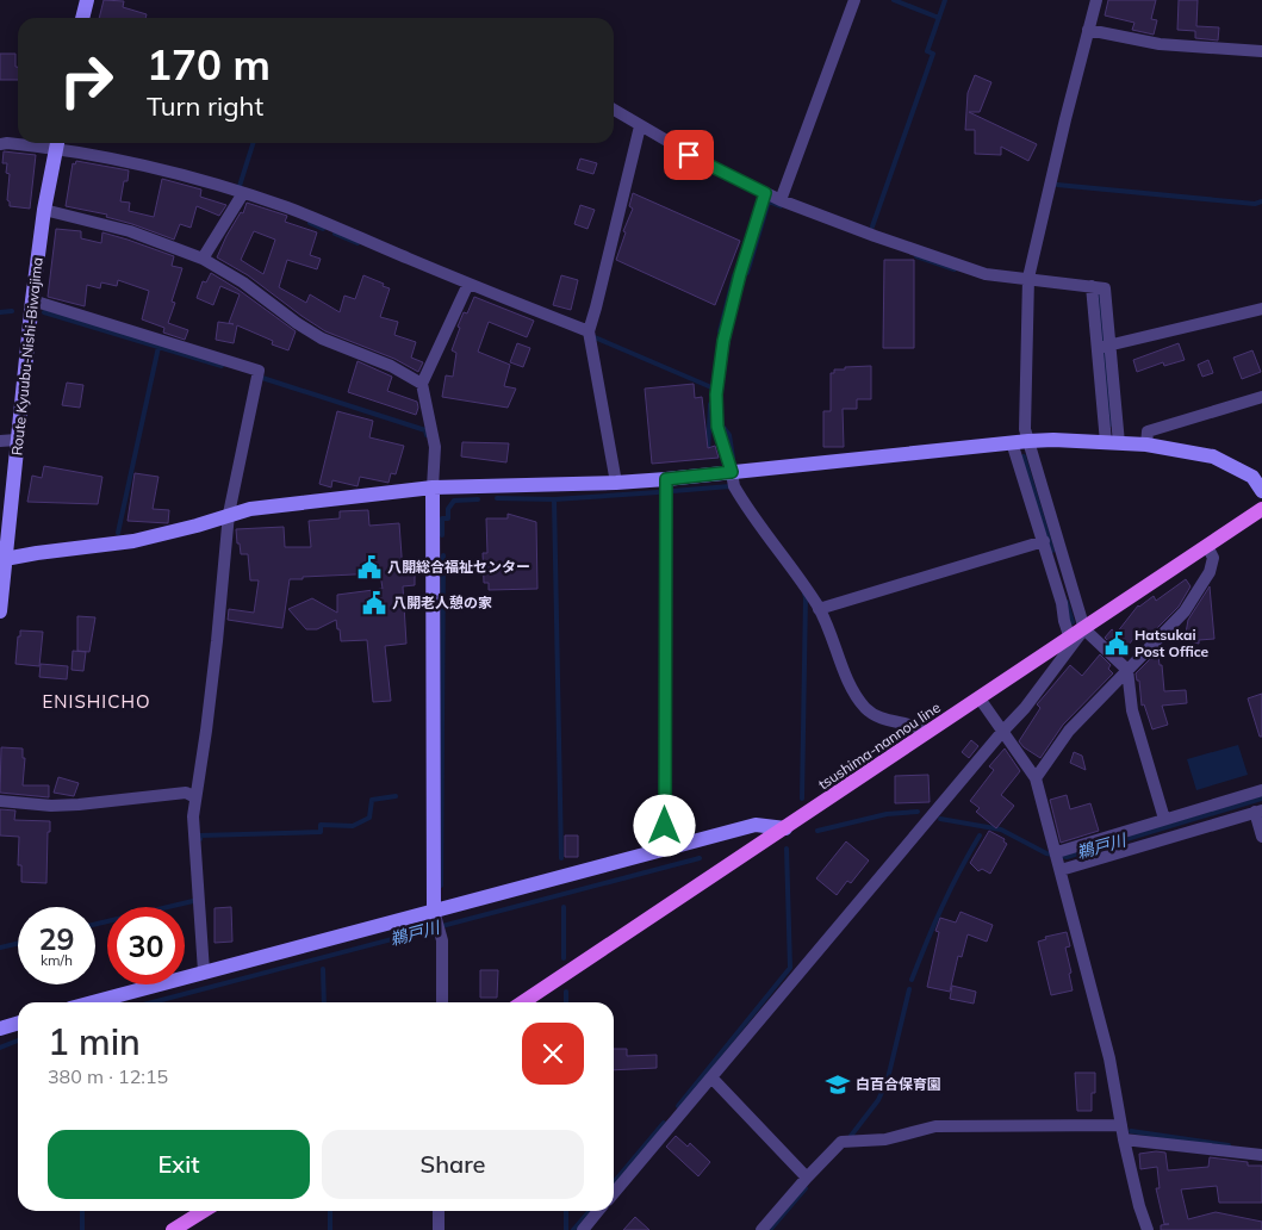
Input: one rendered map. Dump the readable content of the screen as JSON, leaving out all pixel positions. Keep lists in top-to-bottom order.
{
  "streets": {
    "main road": ["tsushima-nannou line"],
    "street": ["Route Kyuubu-Nishi-Biwajima"]
  },
  "districts": ["ENISHICHO"],
  "water": ["鵜戸川"],
  "places": {
    "public building": ["八開総合福祉センター", "八開老人憩の家", "Hatsukai Post Office"],
    "school or university": ["白百合保育園"]
  },
  "page": {
    "turn": ["170 m", "Turn right"],
    "speed": "29 km/h",
    "limit": "30",
    "heading": ["1 min", "380 m · 12:15"],
    "buttons": ["Exit", "Share"]
  }
}
